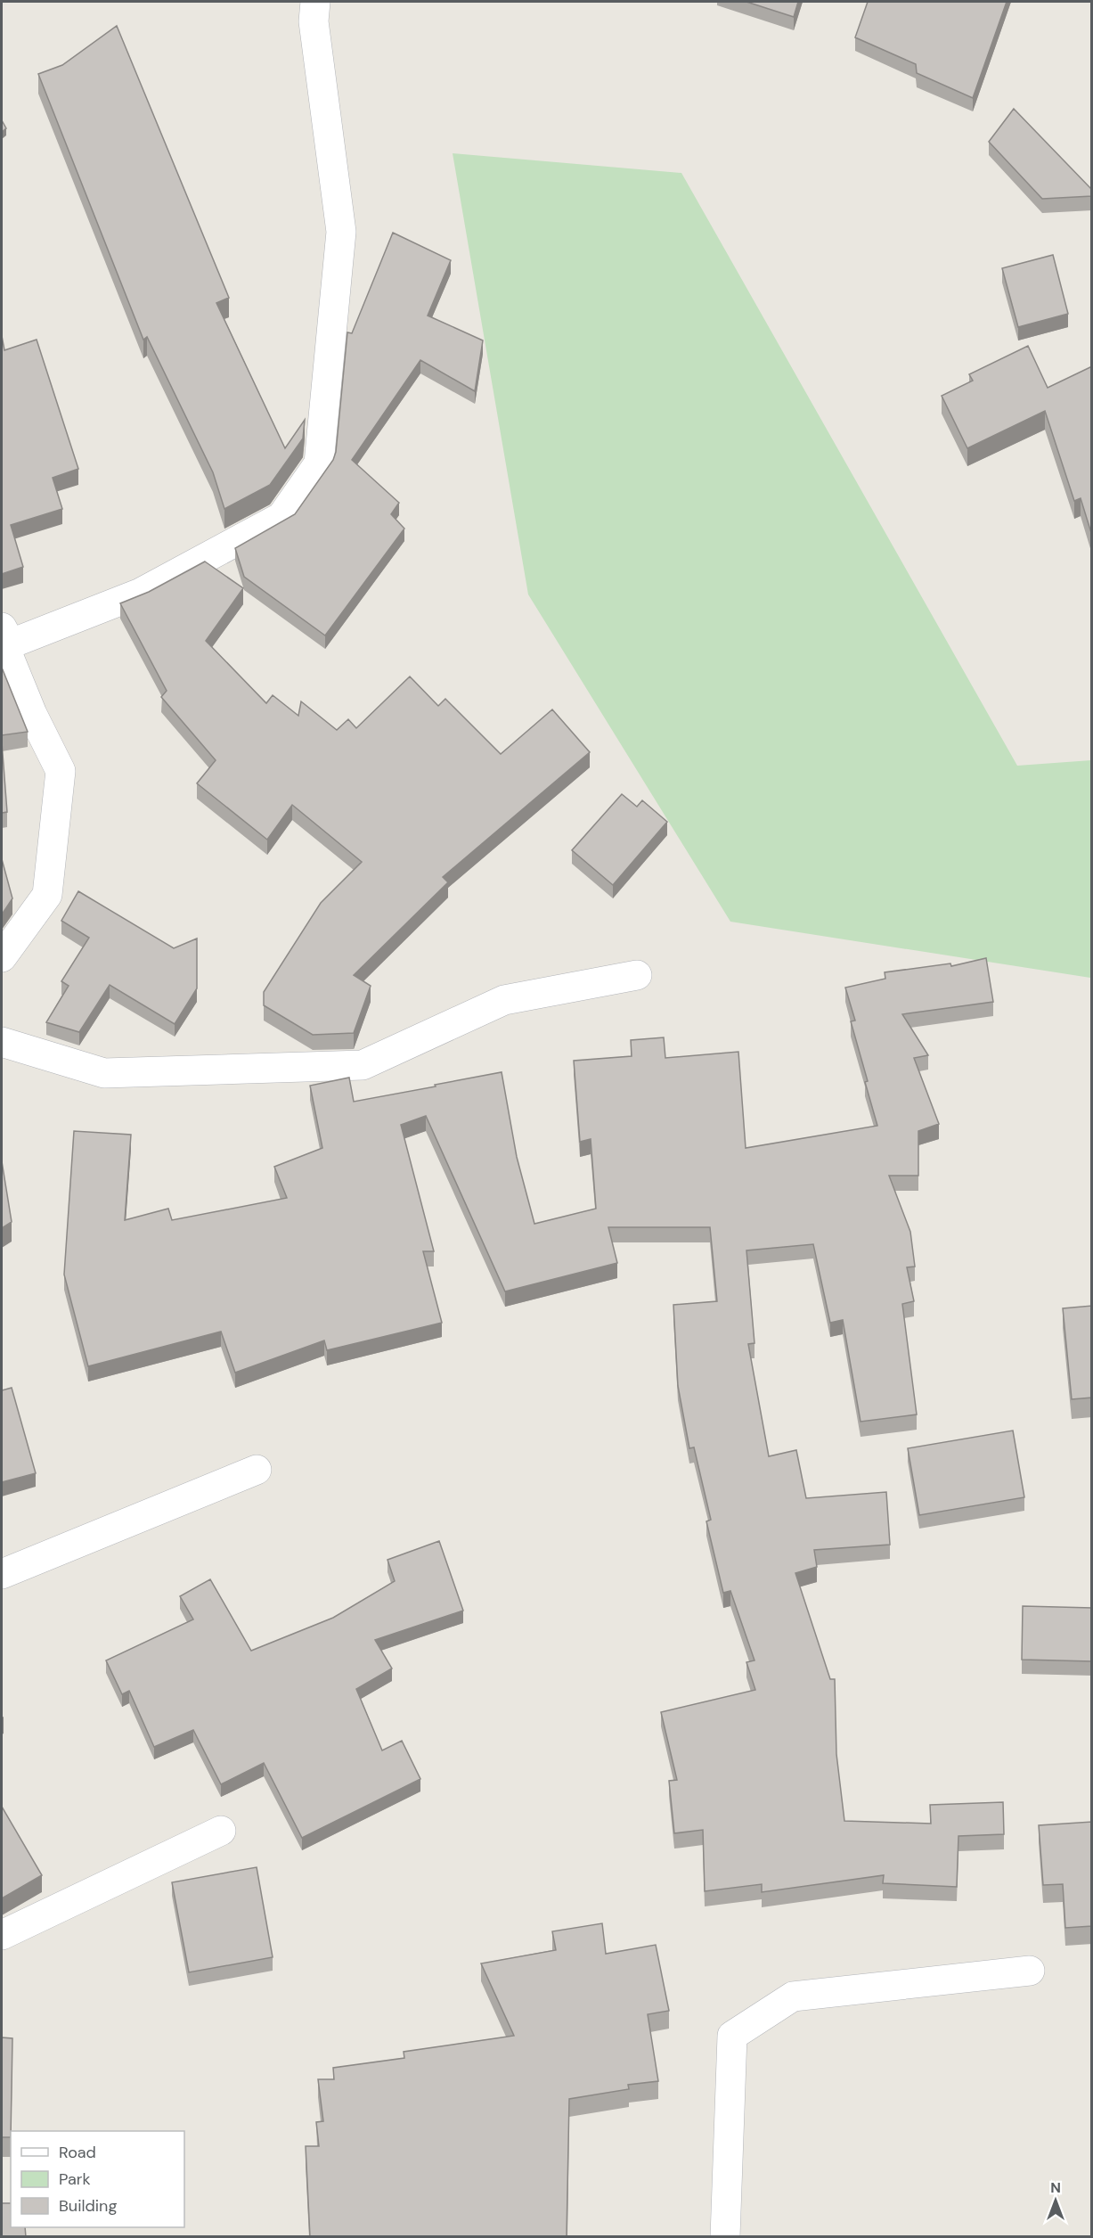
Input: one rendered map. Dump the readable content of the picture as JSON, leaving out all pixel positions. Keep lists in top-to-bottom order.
{
  "legend": ["Road", "Park", "Building"],
  "north": "top"
}
